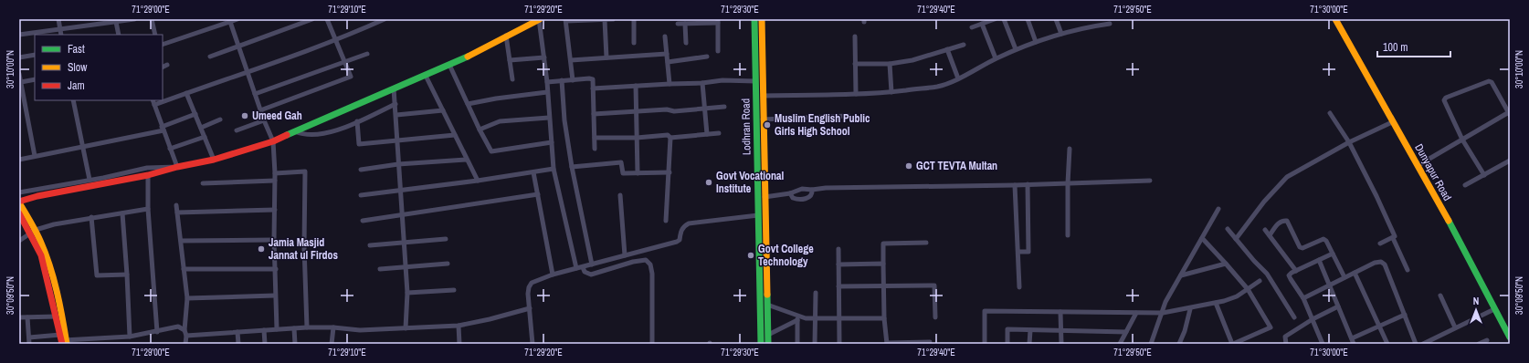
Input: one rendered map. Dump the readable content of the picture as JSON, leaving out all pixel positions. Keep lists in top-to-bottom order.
{
  "streets": {
    "main road": ["Lodhran Road", "Dunyapur Road"]
  },
  "places": [
    "Umeed Gah",
    "Muslim English Public Girls High School",
    "GCT TEVTA Multan",
    "Govt Vocational Institute",
    "Jamia Masjid Jannat ul Firdos",
    "Govt College Technology"
  ],
  "legend": ["Fast", "Slow", "Jam"],
  "scale_bar": "100 m",
  "north": "top",
  "coordinates": [
    "71°29'00\"E",
    "71°29'10\"E",
    "71°29'20\"E",
    "71°29'30\"E",
    "71°29'40\"E",
    "71°29'50\"E",
    "71°30'00\"E",
    "30°10'00\"N",
    "30°09'50\"N"
  ]
}
